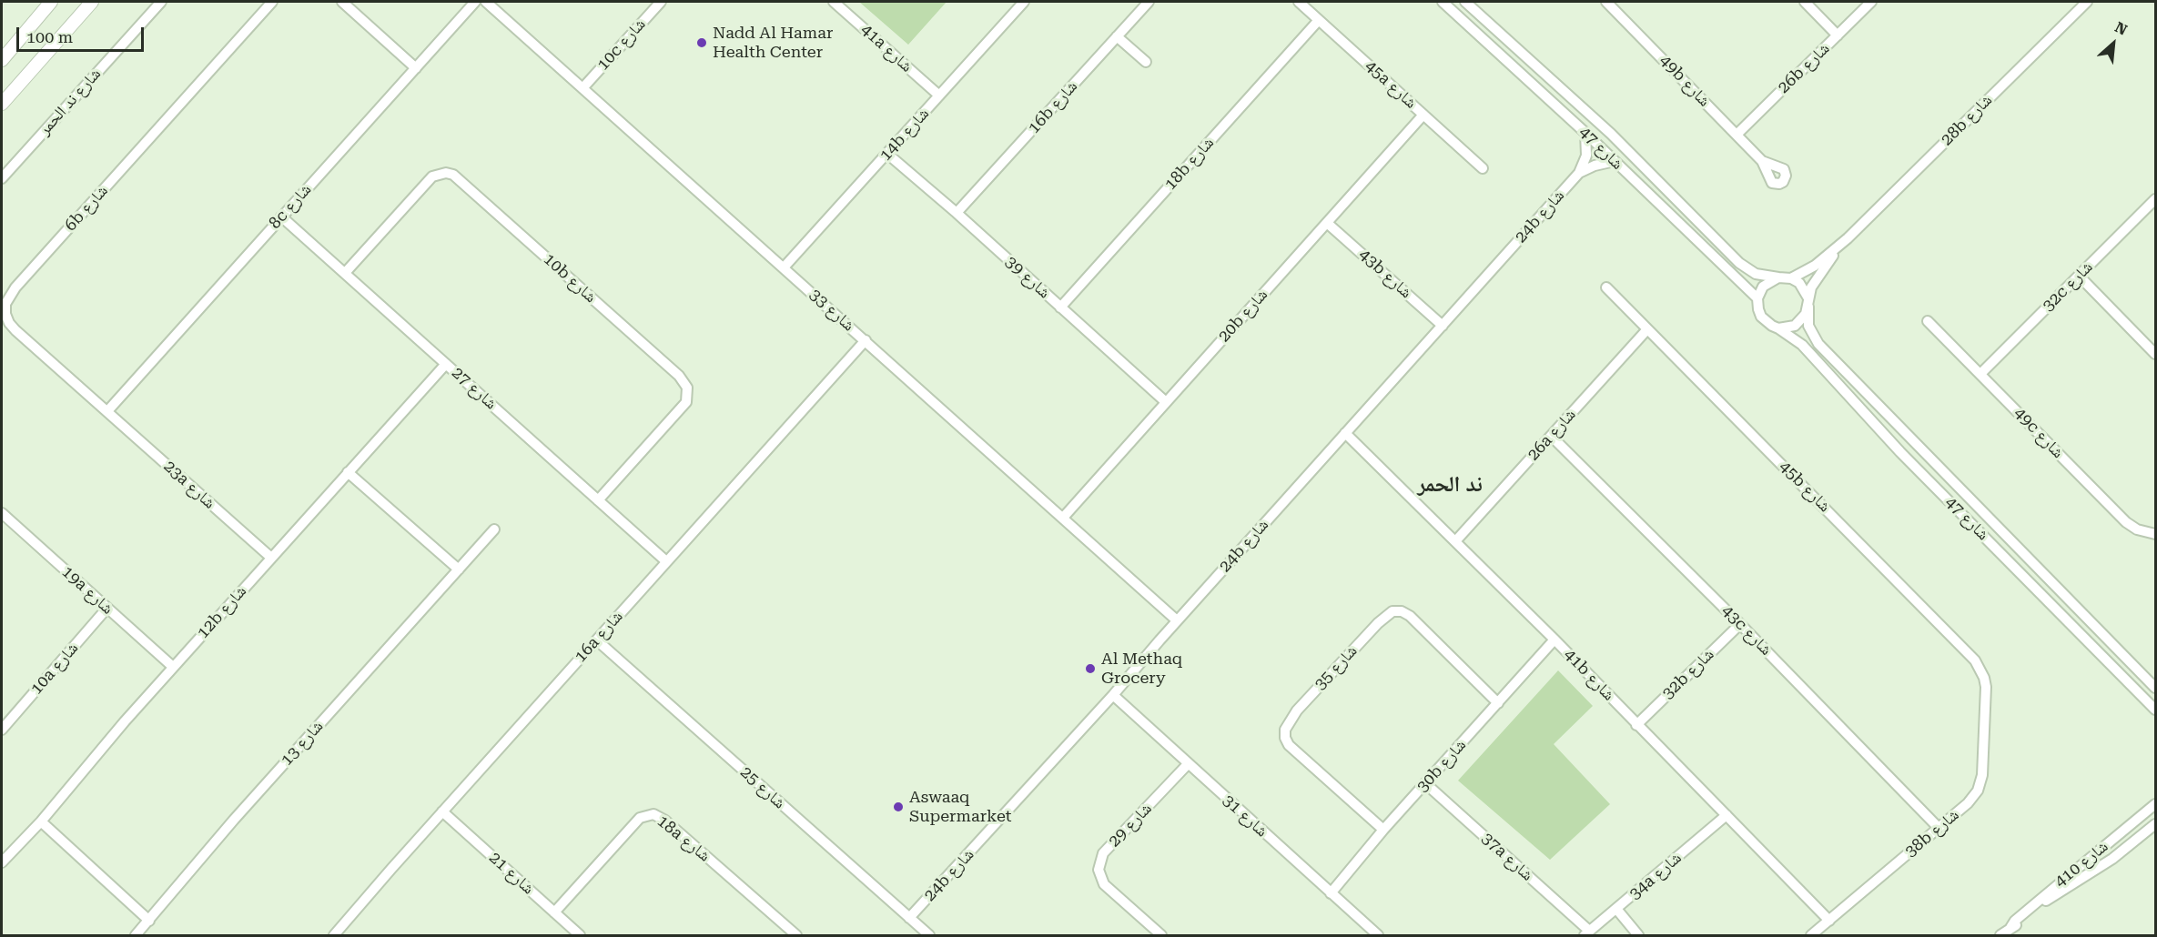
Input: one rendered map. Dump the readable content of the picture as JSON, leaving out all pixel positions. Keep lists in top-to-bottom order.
{
  "streets": {
    "street": [
      "10c شارع",
      "41a شارع",
      "26b شارع",
      "49b شارع",
      "45a شارع",
      "شارع ند الحمر",
      "16b شارع",
      "28b شارع",
      "14b شارع",
      "شارع 47",
      "18b شارع",
      "8c شارع",
      "6b شارع",
      "24b شارع",
      "43b شارع",
      "شارع 39",
      "10b شارع",
      "32c شارع",
      "شارع 33",
      "20b شارع",
      "شارع 27",
      "49c شارع",
      "26a شارع",
      "23a شارع",
      "45b شارع",
      "19a شارع",
      "12b شارع",
      "43c شارع",
      "16a شارع",
      "شارع 35",
      "10a شارع",
      "32b شارع",
      "41b شارع",
      "شارع 13",
      "30b شارع",
      "شارع 25",
      "شارع 31",
      "شارع 29",
      "38b شارع",
      "18a شارع",
      "37a شارع",
      "شارع 410",
      "شارع 21",
      "34a شارع"
    ]
  },
  "crossings": [
    ["10c شارع", "شارع 33"],
    ["41a شارع", "14b شارع"],
    ["26b شارع", "49b شارع"],
    ["45a شارع", "18b شارع"],
    ["45a شارع", "20b شارع"],
    ["16b شارع", "شارع 39"],
    ["28b شارع", "شارع 47"],
    ["14b شارع", "شارع 39"],
    ["14b شارع", "شارع 33"],
    ["شارع 47", "24b شارع"],
    ["18b شارع", "شارع 39"],
    ["8c شارع", "6b شارع"],
    ["8c شارع", "شارع 27"],
    ["8c شارع", "23a شارع"],
    ["6b شارع", "23a شارع"],
    ["24b شارع", "43b شارع"],
    ["24b شارع", "شارع 33"],
    ["24b شارع", "41b شارع"],
    ["24b شارع", "شارع 25"],
    ["24b شارع", "شارع 31"],
    ["43b شارع", "20b شارع"],
    ["شارع 39", "20b شارع"],
    ["10b شارع", "شارع 27"],
    ["32c شارع", "49c شارع"],
    ["شارع 33", "20b شارع"],
    ["شارع 33", "16a شارع"],
    ["شارع 27", "12b شارع"],
    ["شارع 27", "16a شارع"],
    ["26a شارع", "45b شارع"],
    ["26a شارع", "43c شارع"],
    ["26a شارع", "41b شارع"],
    ["23a شارع", "12b شارع"],
    ["45b شارع", "38b شارع"],
    ["19a شارع", "12b شارع"],
    ["19a شارع", "10a شارع"],
    ["43c شارع", "32b شارع"],
    ["43c شارع", "38b شارع"],
    ["16a شارع", "شارع 25"],
    ["16a شارع", "شارع 21"],
    ["شارع 35", "30b شارع"],
    ["32b شارع", "41b شارع"],
    ["41b شارع", "30b شارع"],
    ["41b شارع", "38b شارع"],
    ["41b شارع", "34a شارع"],
    ["30b شارع", "شارع 31"],
    ["30b شارع", "37a شارع"],
    ["شارع 31", "شارع 29"],
    ["18a شارع", "شارع 21"],
    ["37a شارع", "34a شارع"]
  ],
  "districts": ["ند الحمر"],
  "places": ["Nadd Al Hamar Health Center", "Al Methaq Grocery", "Aswaaq Supermarket"],
  "scale_bar": "100 m",
  "north": "top right"
}
